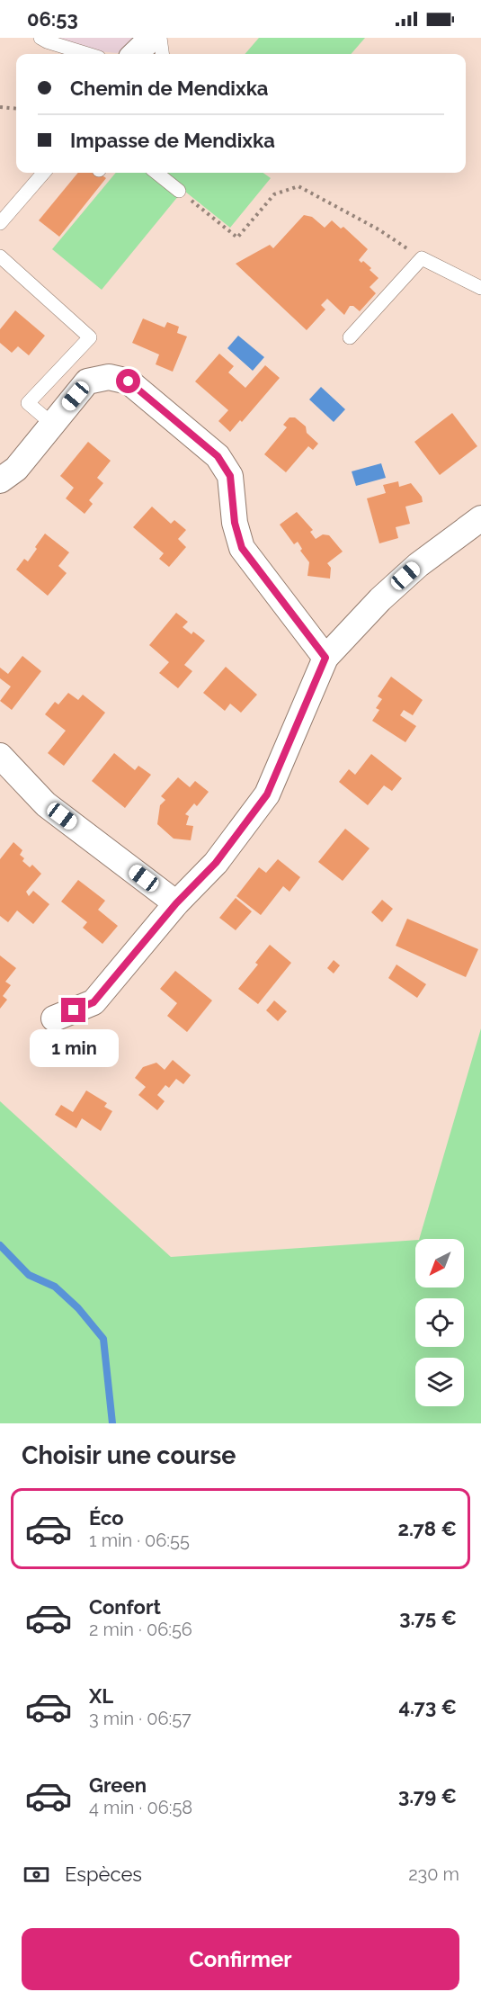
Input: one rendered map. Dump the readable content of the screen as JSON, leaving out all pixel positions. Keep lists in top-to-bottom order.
{
  "north": "bottom left",
  "page": {
    "status": "06:53",
    "banner": ["Chemin de Mendixka", "Impasse de Mendixka"],
    "bubble": "1 min",
    "heading": "Choisir une course",
    "list": [
      {
        "name": "Éco",
        "note": "1 min · 06:55",
        "value": "2.78 €"
      },
      {
        "name": "Confort",
        "note": "2 min · 06:56",
        "value": "3.75 €"
      },
      {
        "name": "XL",
        "note": "3 min · 06:57",
        "value": "4.73 €"
      },
      {
        "name": "Green",
        "note": "4 min · 06:58",
        "value": "3.79 €"
      }
    ],
    "pay": ["Espèces", "230 m"],
    "buttons": "Confirmer"
  }
}
